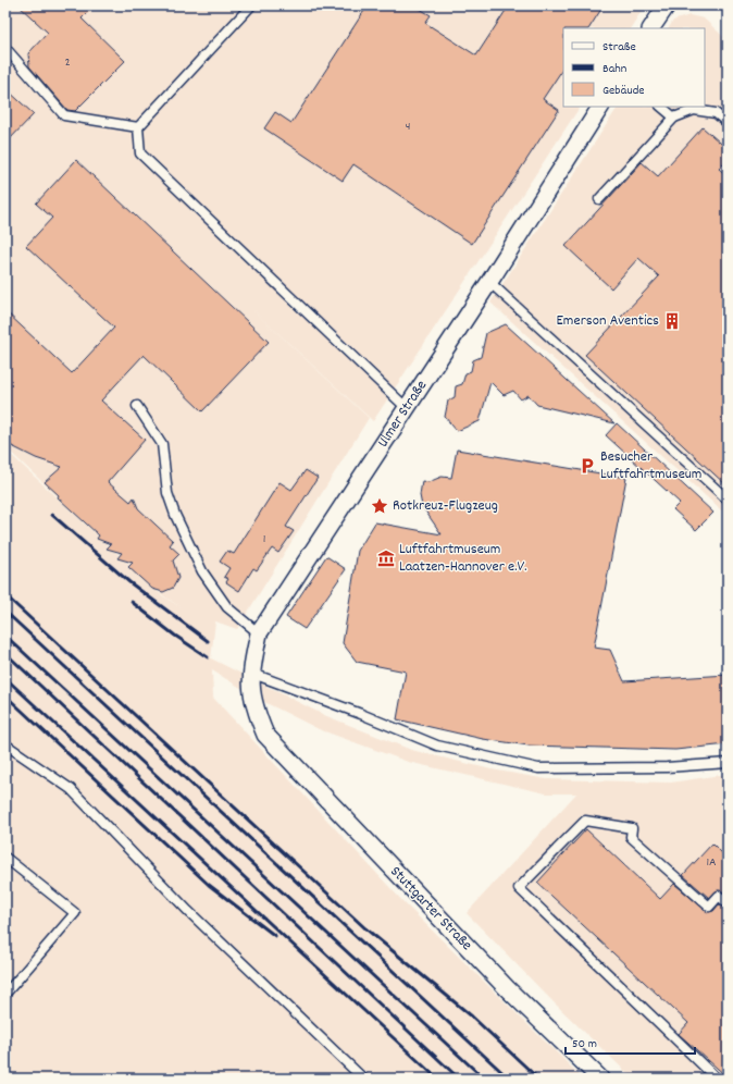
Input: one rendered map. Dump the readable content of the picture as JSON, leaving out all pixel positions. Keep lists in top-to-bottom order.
{
  "streets": {
    "street": ["Ulmer Straße", "Stuttgarter Straße"]
  },
  "crossings": [
    ["Ulmer Straße", "Stuttgarter Straße"]
  ],
  "places": {
    "building": ["Emerson Aventics"],
    "parking": ["Besucher Luftfahrtmuseum"],
    "place": ["Rotkreuz-Flugzeug"],
    "museum": ["Luftfahrtmuseum Laatzen-Hannover e.V."]
  },
  "house_numbers": [
    "2",
    "4",
    "1",
    "1A"
  ],
  "legend": ["Straße", "Bahn", "Gebäude"],
  "scale_bar": "50 m"
}
